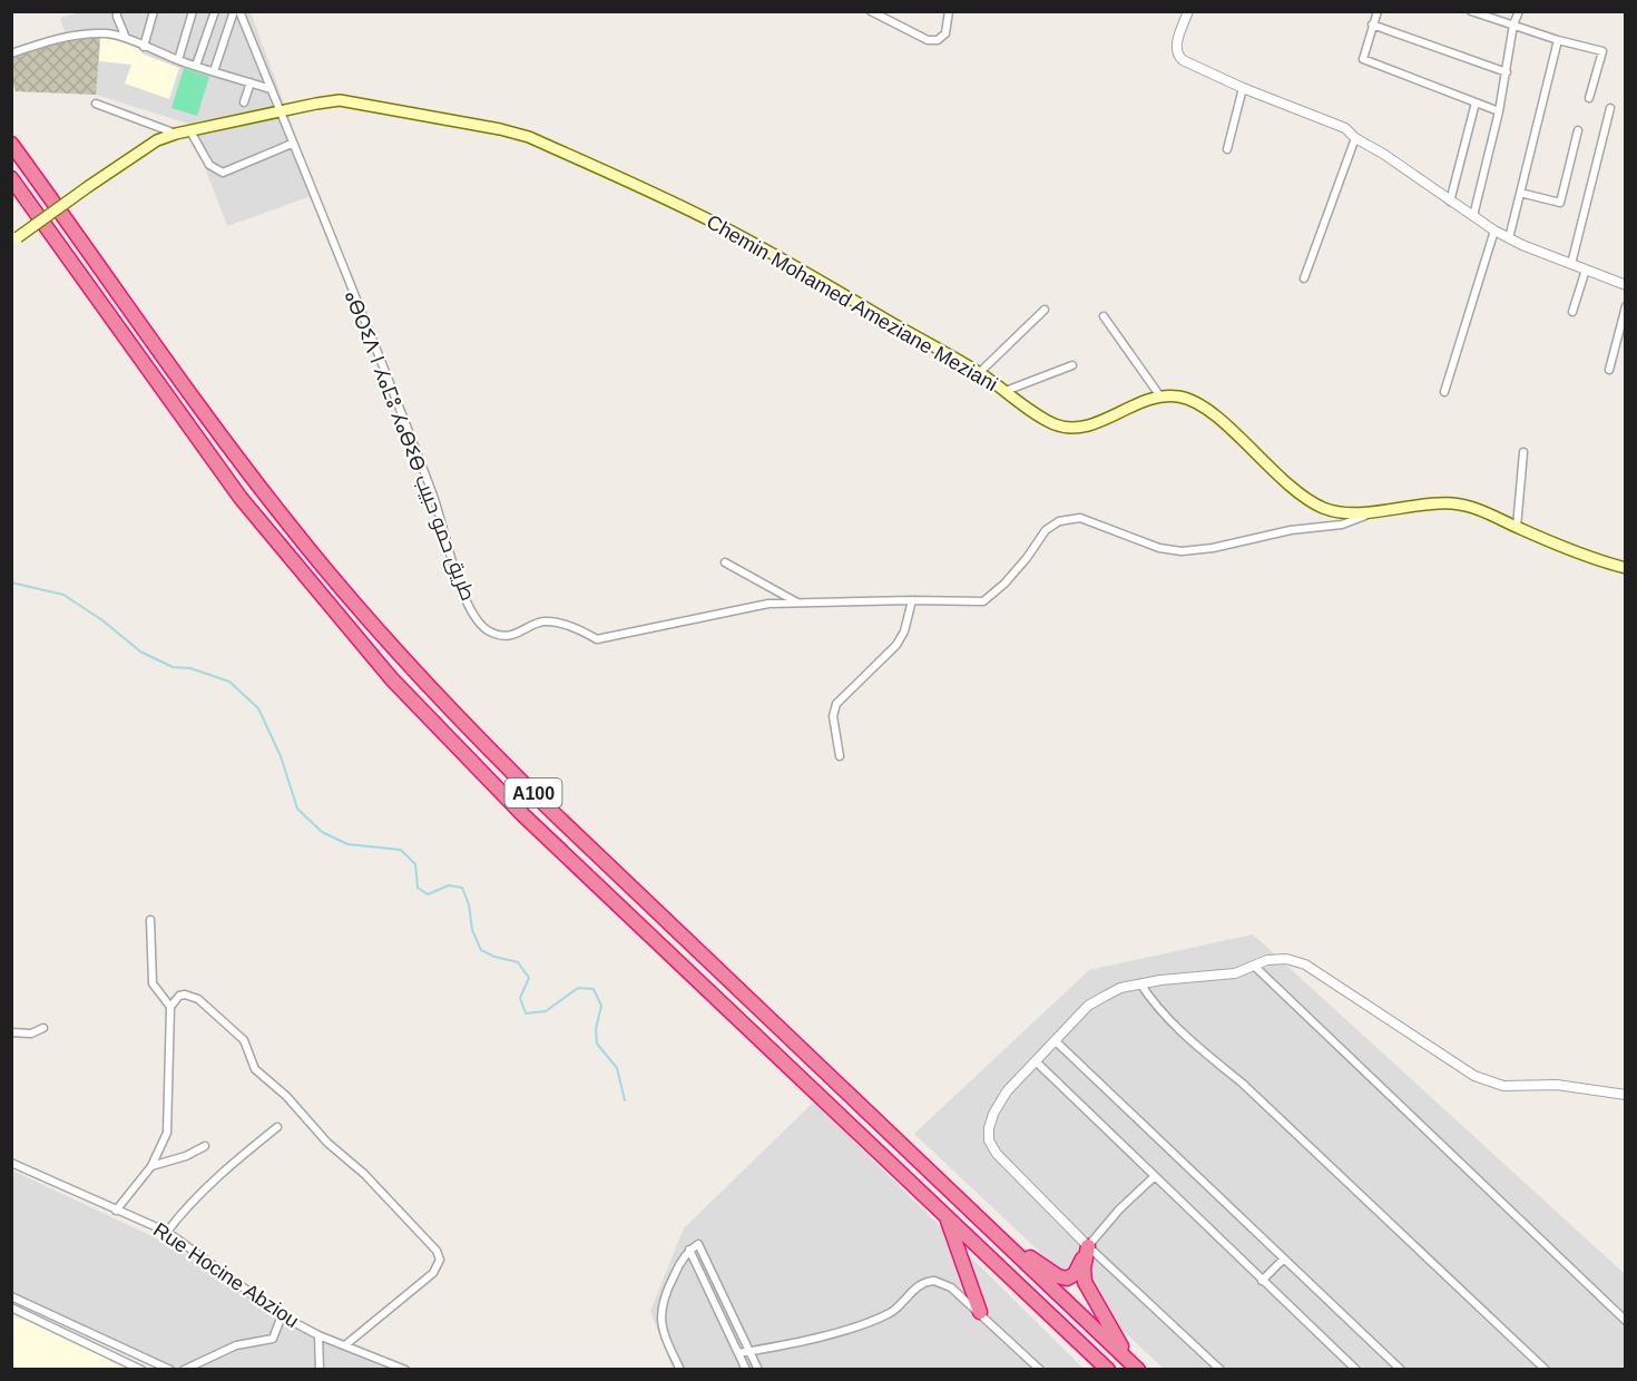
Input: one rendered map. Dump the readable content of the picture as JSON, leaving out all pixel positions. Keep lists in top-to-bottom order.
{
  "streets": {
    "highway": ["A100"],
    "main road": ["Chemin Mohamed Ameziane Meziani"],
    "street": ["ⴰⴱⵔⵉⴷ ⵏ ⵃⴰⵎⵓ ⵃⴰⴱⵉⴱ طريق حمو حبيب", "Rue Hocine Abziou"]
  },
  "crossings": [
    ["Chemin Mohamed Ameziane Meziani", "ⴰⴱⵔⵉⴷ ⵏ ⵃⴰⵎⵓ ⵃⴰⴱⵉⴱ طريق حمو حبيب"]
  ]
}
